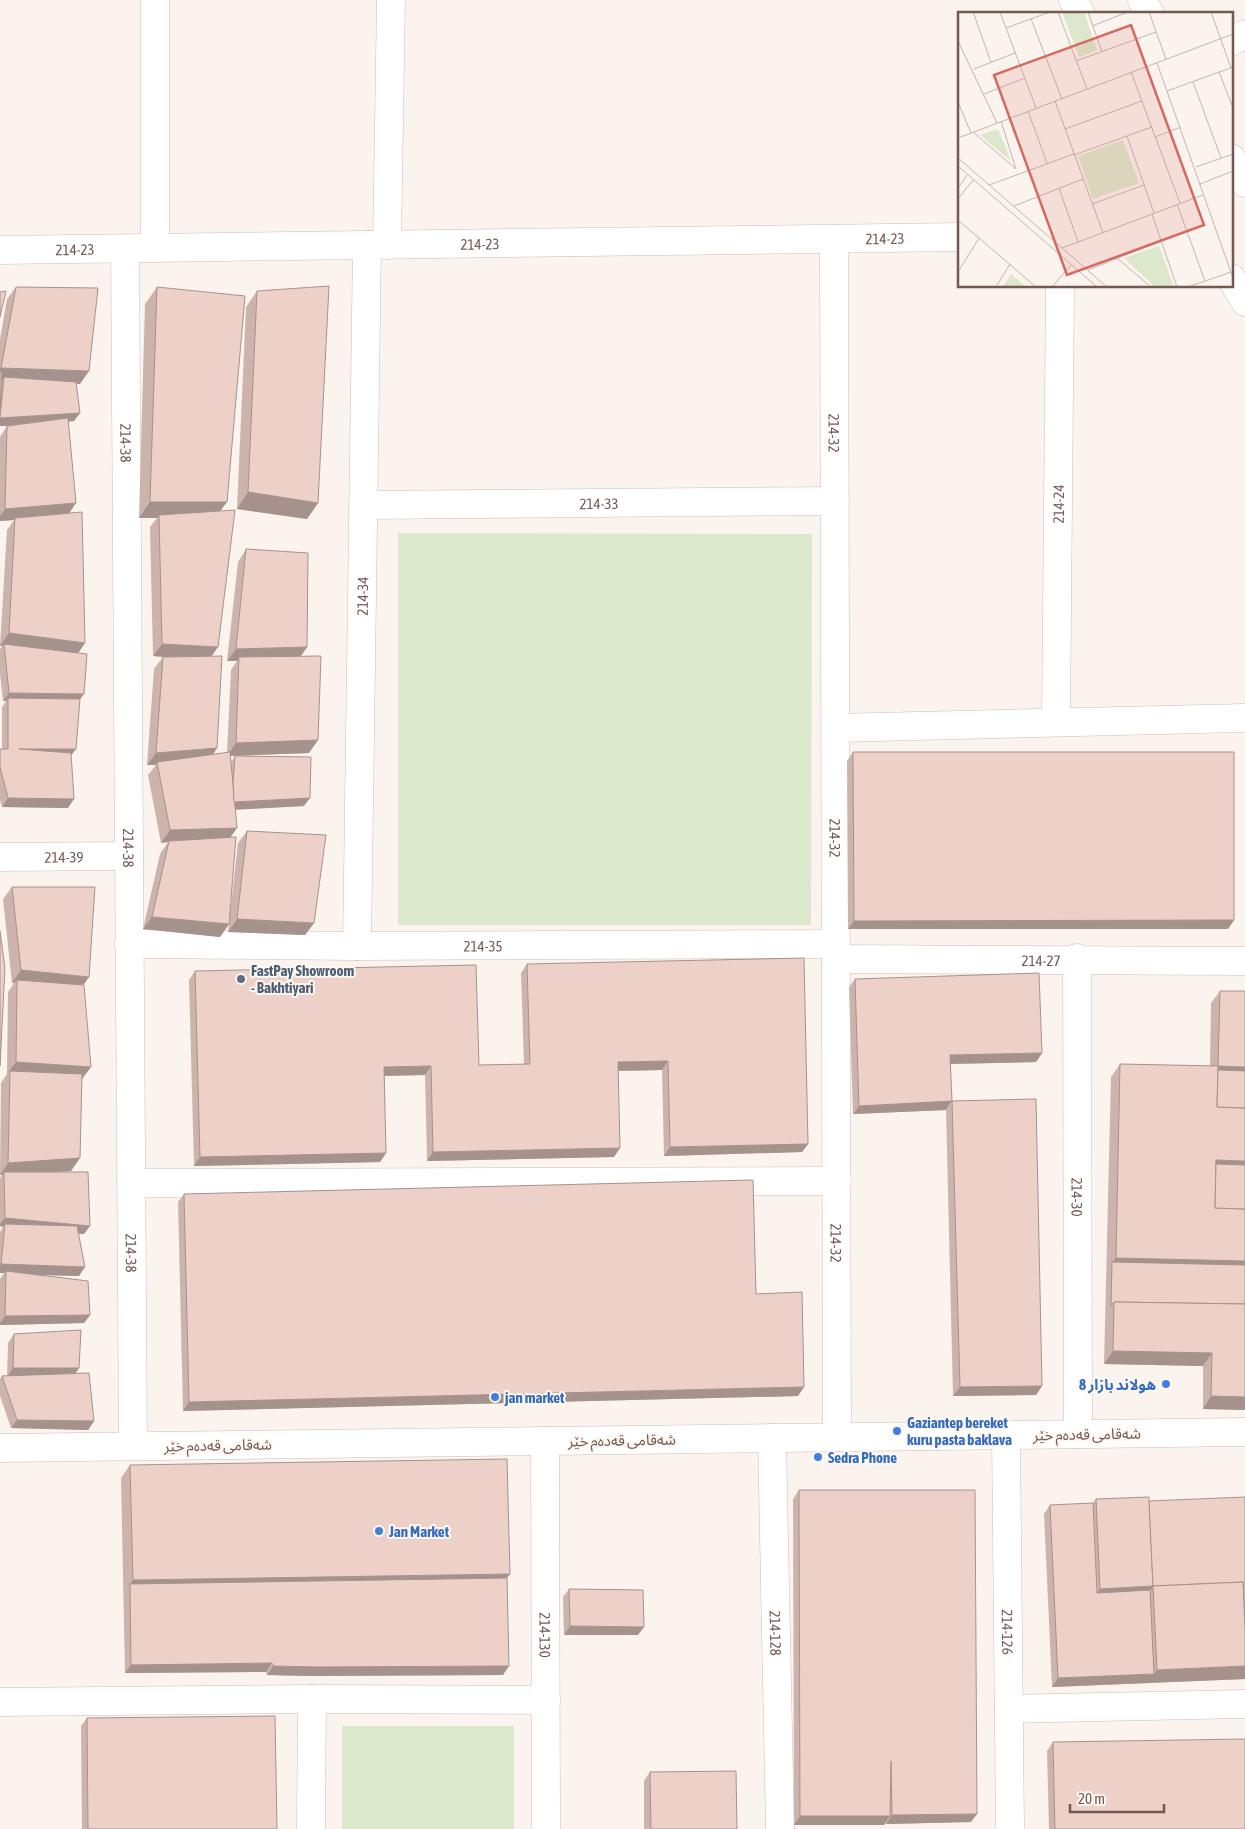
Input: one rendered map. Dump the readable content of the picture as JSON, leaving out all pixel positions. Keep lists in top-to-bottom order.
{
  "streets": {
    "street": [
      "214-23",
      "214-32",
      "214-38",
      "214-33",
      "214-24",
      "214-34",
      "214-39",
      "214-35",
      "214-27",
      "214-30",
      "شەقامی قەدەم خێر",
      "214-126",
      "214-128",
      "214-130"
    ]
  },
  "crossings": [
    ["214-23", "214-32"],
    ["214-23", "214-38"],
    ["214-23", "214-34"],
    ["214-32", "214-33"],
    ["214-32", "214-35"],
    ["214-32", "214-27"],
    ["214-32", "شەقامی قەدەم خێر"],
    ["214-38", "214-39"],
    ["214-38", "214-35"],
    ["214-38", "شەقامی قەدەم خێر"],
    ["214-33", "214-34"],
    ["214-34", "214-35"],
    ["214-35", "214-27"],
    ["214-27", "214-30"],
    ["214-30", "شەقامی قەدەم خێر"],
    ["شەقامی قەدەم خێر", "214-126"],
    ["شەقامی قەدەم خێر", "214-128"],
    ["شەقامی قەدەم خێر", "214-130"]
  ],
  "places": [
    "FastPay Showroom - Bakhtiyari",
    "هولاند بازار 8",
    "jan market",
    "Gaziantep bereket kuru pasta baklava",
    "Sedra Phone",
    "Jan Market"
  ],
  "scale_bar": "20 m"
}
